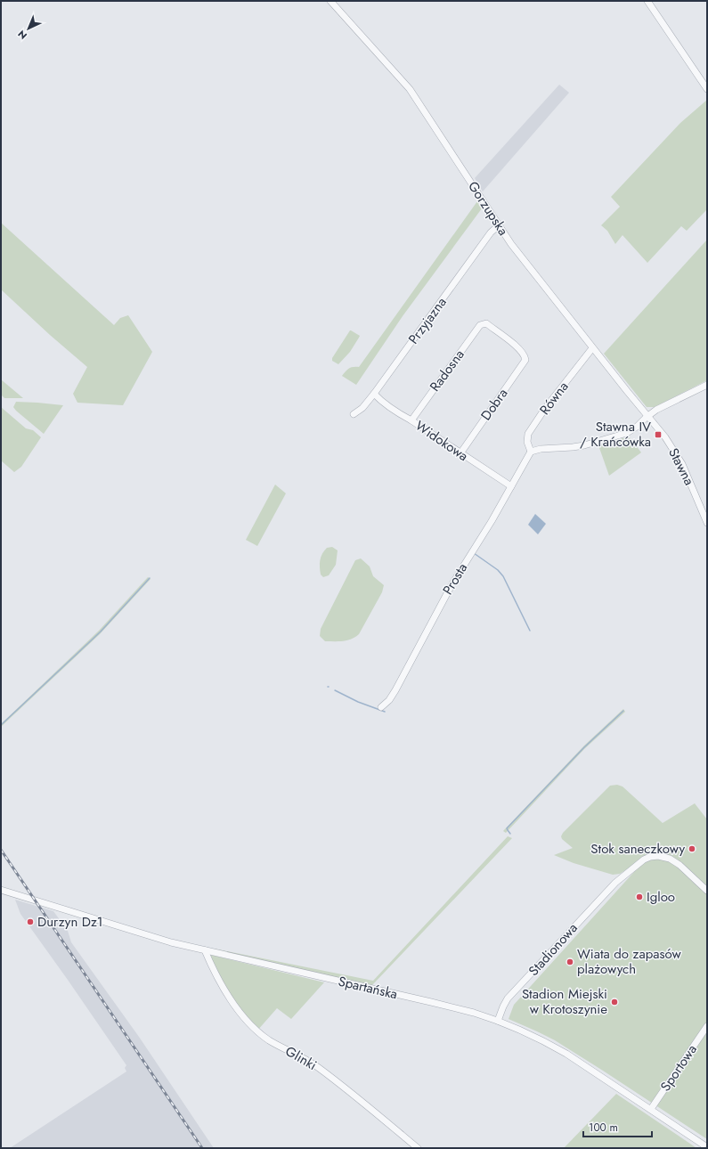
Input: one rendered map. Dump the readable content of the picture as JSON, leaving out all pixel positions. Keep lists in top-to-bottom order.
{
  "streets": {
    "street": [
      "Gorzupska",
      "Przyjazna",
      "Radosna",
      "Równa",
      "Dobra",
      "Widokowa",
      "Stawna",
      "Prosta",
      "Stadionowa",
      "Spartańska",
      "Glinki",
      "Sportowa"
    ]
  },
  "crossings": [
    ["Gorzupska", "Przyjazna"],
    ["Gorzupska", "Równa"],
    ["Gorzupska", "Stawna"],
    ["Przyjazna", "Widokowa"],
    ["Radosna", "Dobra"],
    ["Radosna", "Widokowa"],
    ["Równa", "Prosta"],
    ["Dobra", "Widokowa"],
    ["Widokowa", "Prosta"],
    ["Stadionowa", "Spartańska"],
    ["Spartańska", "Glinki"],
    ["Spartańska", "Sportowa"]
  ],
  "places": {
    "transit": ["Stawna IV / Krańcówka"],
    "other": [
      "Stok saneczkowy",
      "Igloo",
      "Durzyn Dz1",
      "Wiata do zapasów plażowych",
      "Stadion Miejski w Krotoszynie"
    ]
  },
  "scale_bar": "100 m",
  "north": "bottom left"
}
